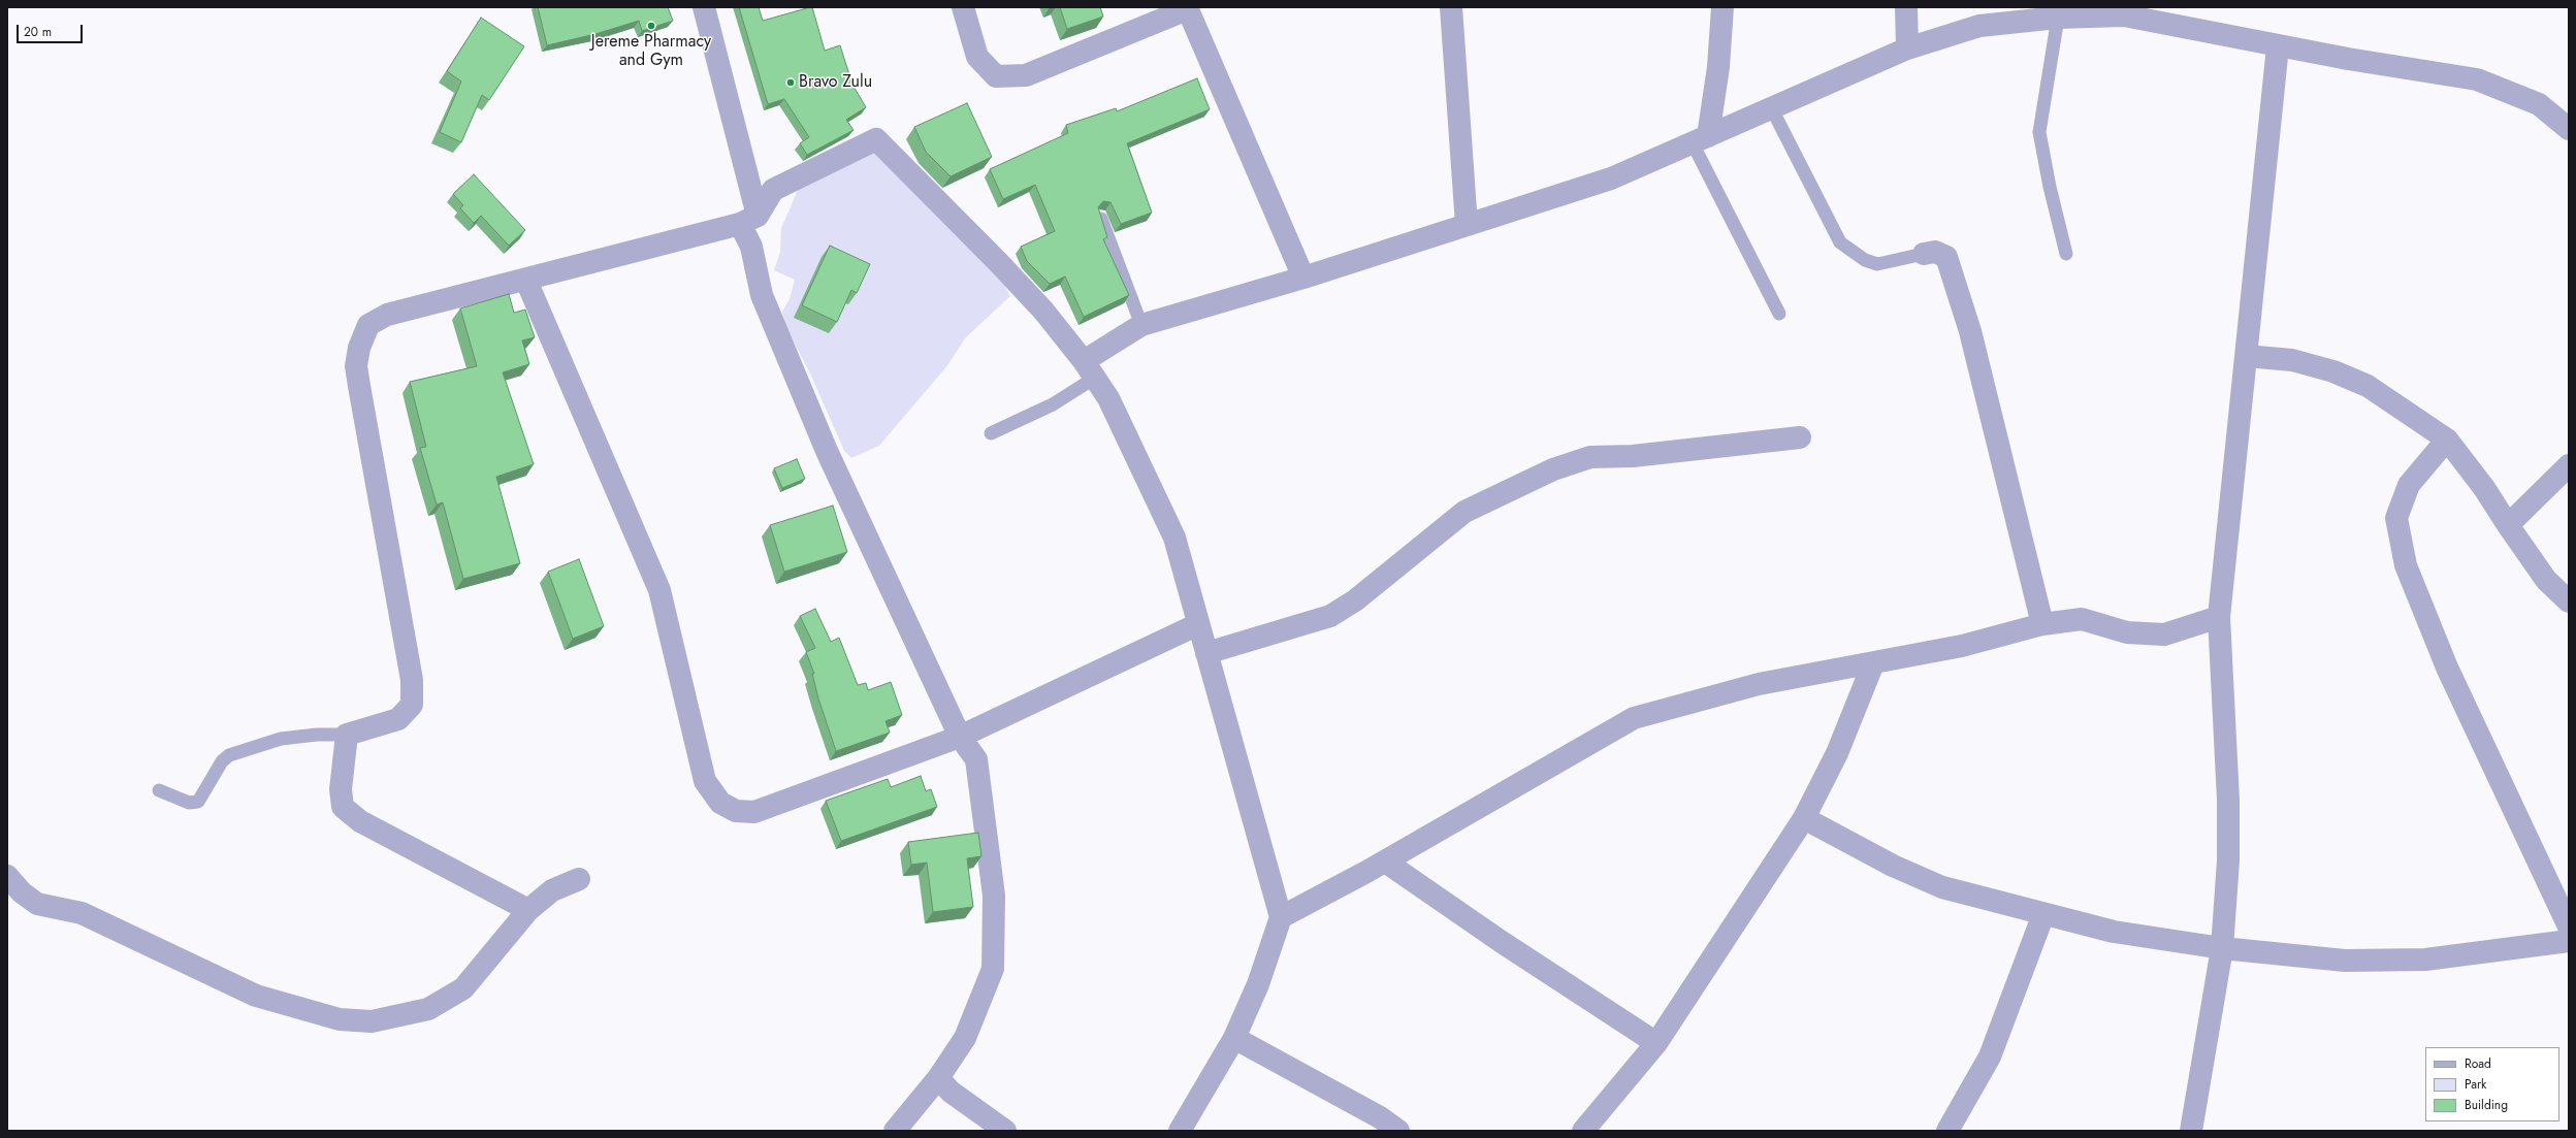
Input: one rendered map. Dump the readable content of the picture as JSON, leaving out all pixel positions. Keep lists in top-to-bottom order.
{
  "places": ["Jereme Pharmacy and Gym", "Bravo Zulu"],
  "legend": ["Road", "Park", "Building"],
  "scale_bar": "20 m"
}
